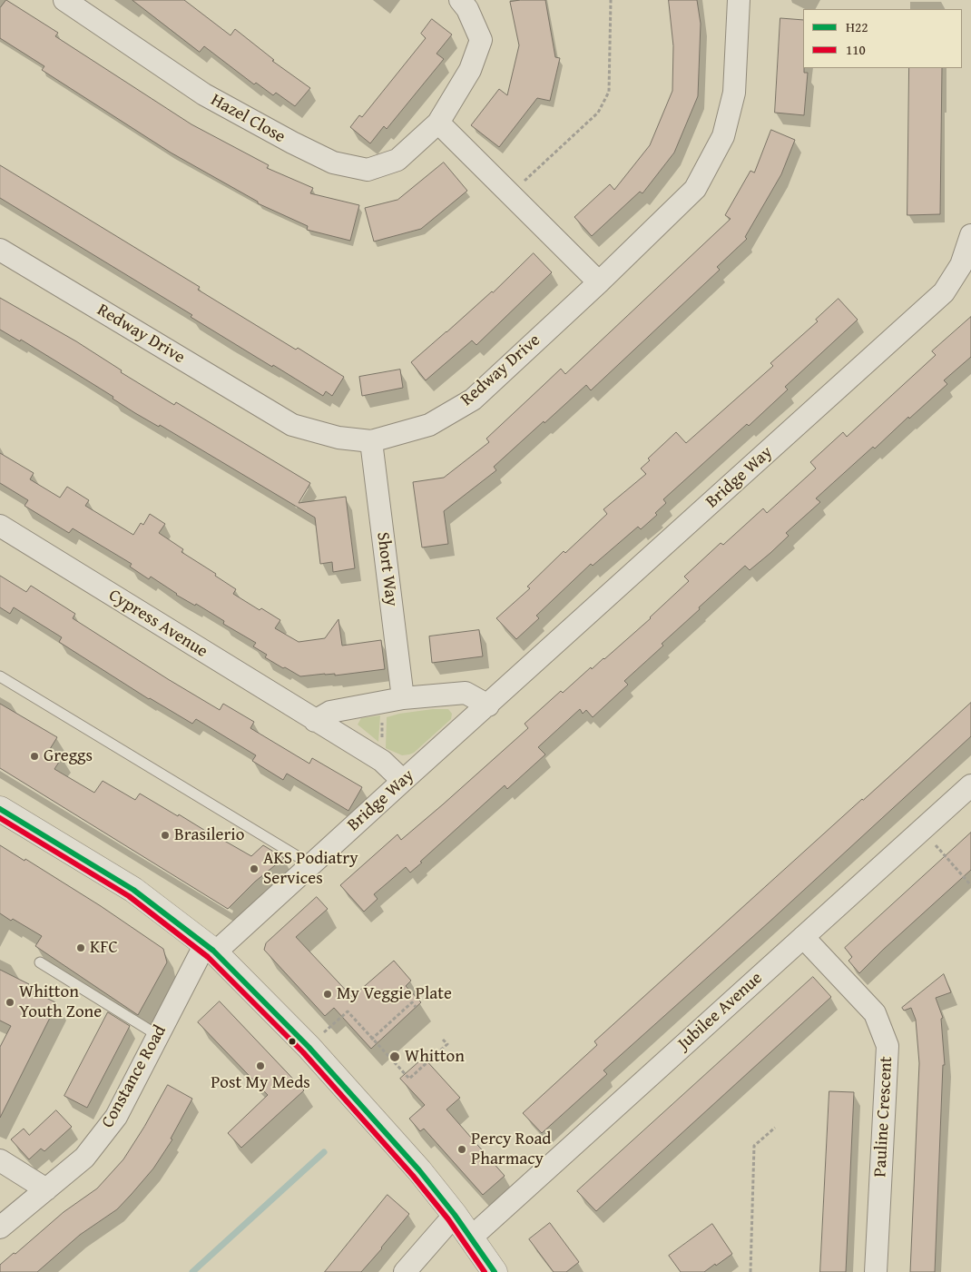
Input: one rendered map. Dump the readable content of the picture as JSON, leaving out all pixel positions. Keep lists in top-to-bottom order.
{
  "streets": {
    "street": [
      "Hazel Close",
      "Redway Drive",
      "Bridge Way",
      "Short Way",
      "Cypress Avenue",
      "Jubilee Avenue",
      "Constance Road",
      "Pauline Crescent"
    ]
  },
  "crossings": [
    ["Redway Drive", "Short Way"],
    ["Bridge Way", "Cypress Avenue"],
    ["Bridge Way", "Constance Road"],
    ["Jubilee Avenue", "Pauline Crescent"]
  ],
  "places": [
    "Greggs",
    "Brasilerio",
    "AKS Podiatry Services",
    "KFC",
    "My Veggie Plate",
    "Whitton Youth Zone",
    "Whitton",
    "Post My Meds",
    "Percy Road Pharmacy"
  ],
  "lines": ["transit line H22", "transit line 110"],
  "legend": ["H22", "110"]
}
